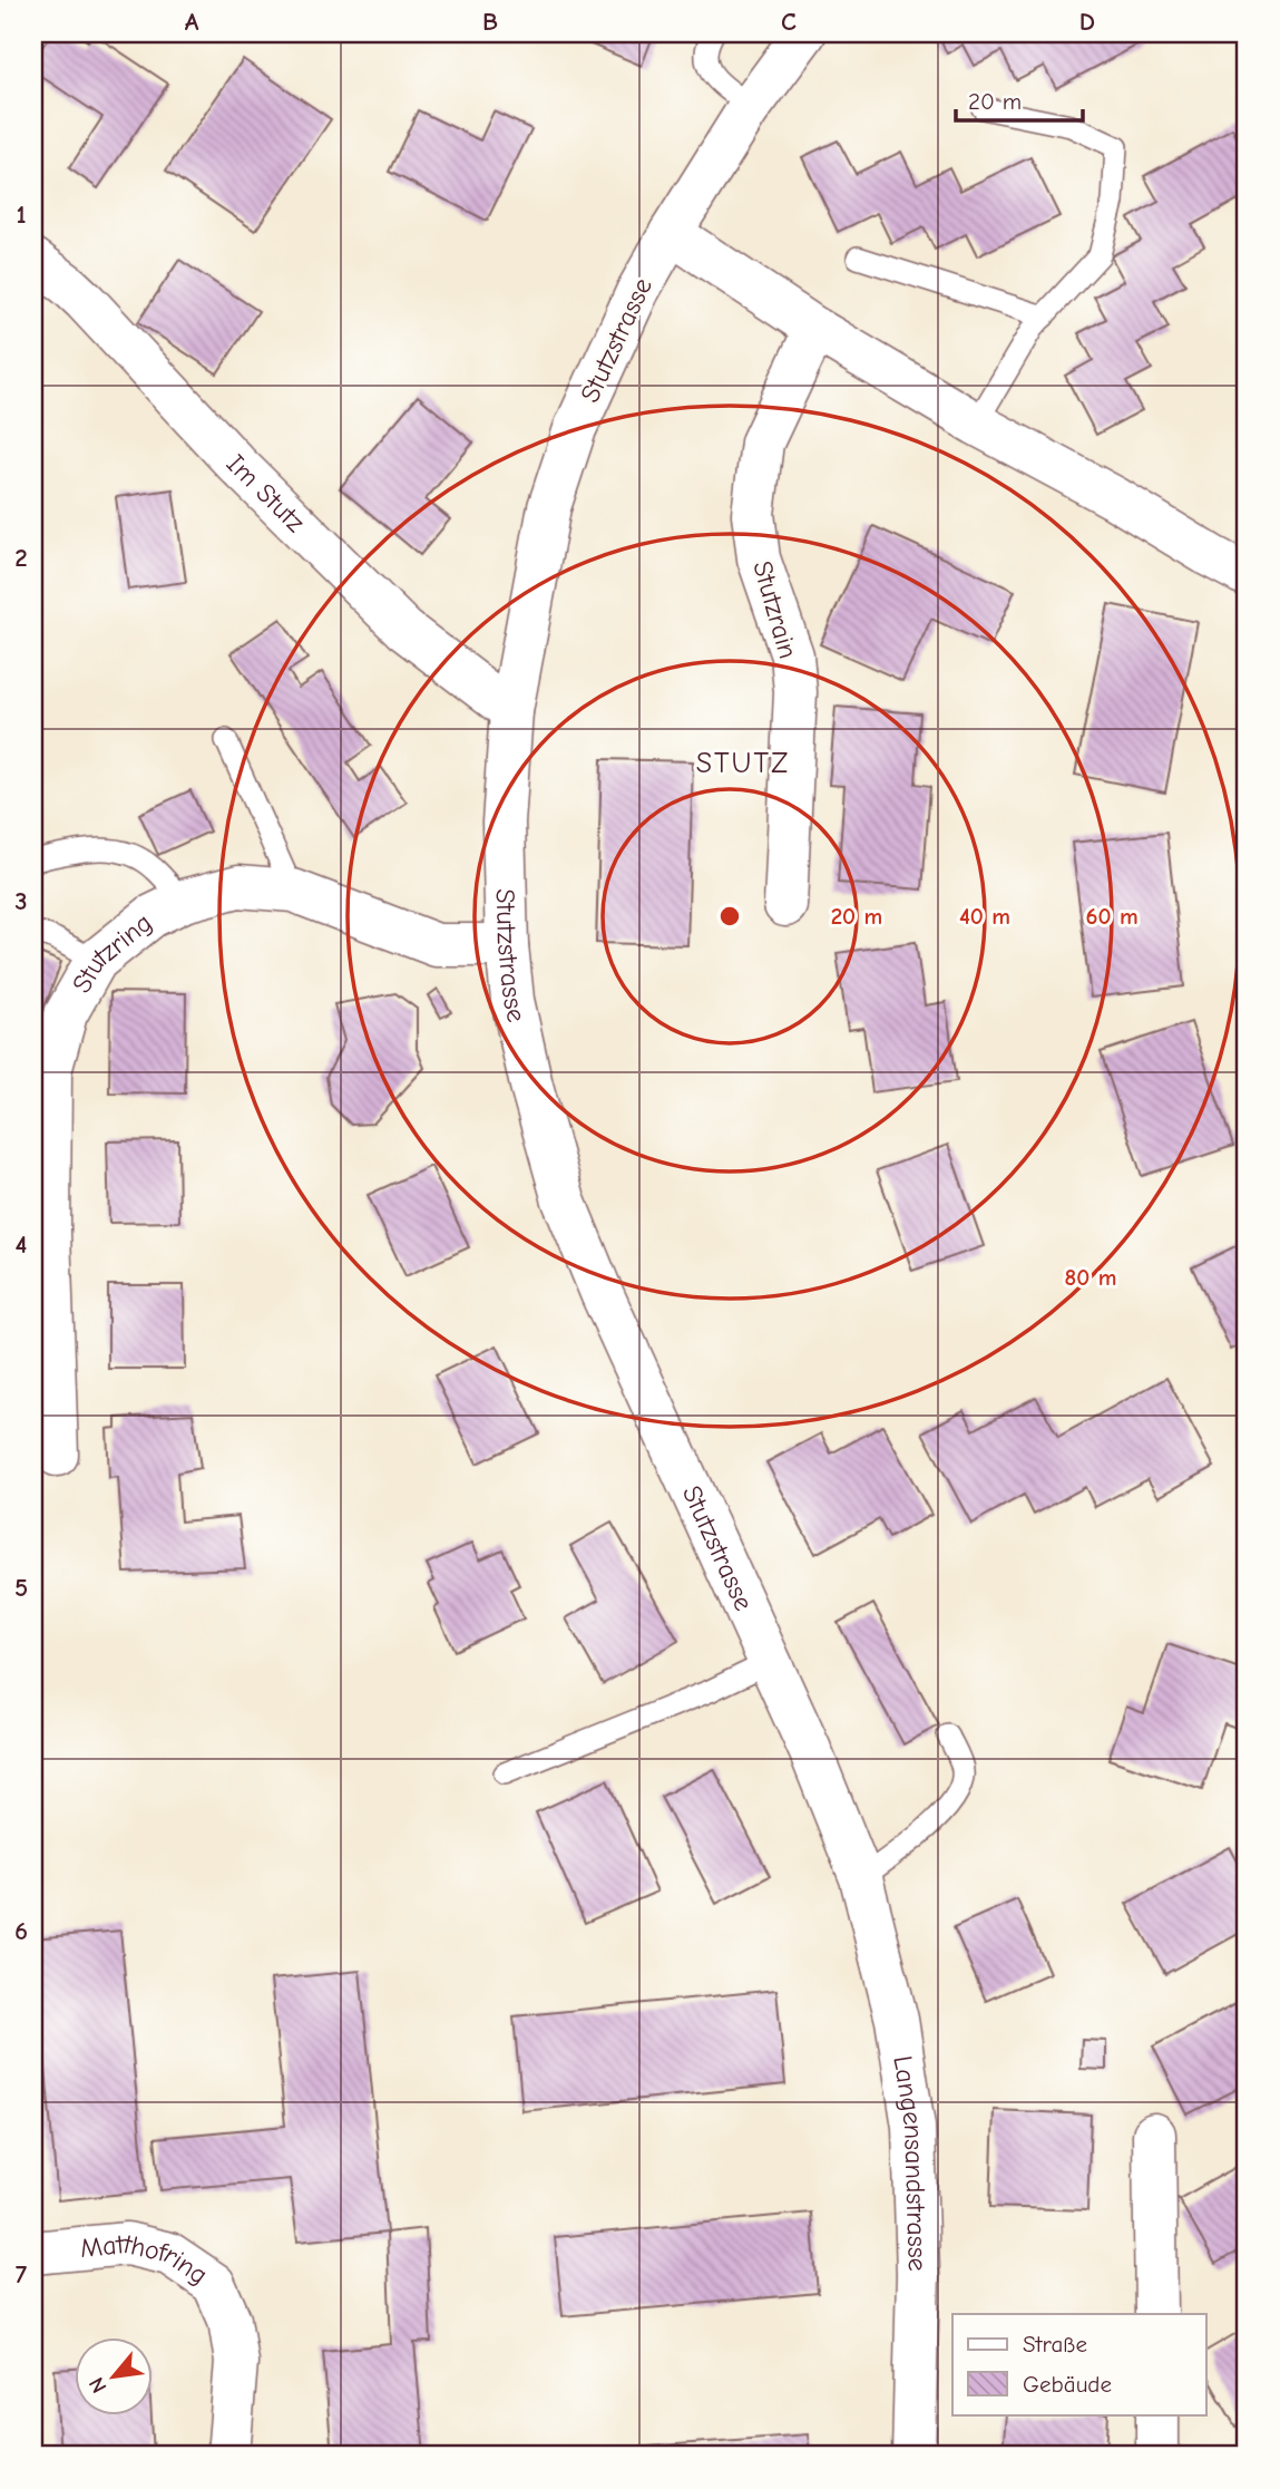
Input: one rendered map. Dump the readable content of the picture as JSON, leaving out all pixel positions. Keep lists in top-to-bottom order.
{
  "streets": {
    "street": [
      "Stutzstrasse",
      "Im Stutz",
      "Stutzrain",
      "Stutzring",
      "Langensandstrasse",
      "Matthofring"
    ]
  },
  "crossings": [
    ["Stutzstrasse", "Im Stutz"],
    ["Stutzstrasse", "Stutzring"],
    ["Stutzstrasse", "Langensandstrasse"]
  ],
  "districts": ["STUTZ"],
  "legend": ["Straße", "Gebäude"],
  "scale_bar": "20 m",
  "north": "bottom left",
  "grid": {
    "columns": [
      "A",
      "B",
      "C",
      "D"
    ],
    "rows": [
      "1",
      "2",
      "3",
      "4",
      "5",
      "6",
      "7"
    ]
  },
  "rings": [
    "20 m",
    "40 m",
    "60 m",
    "80 m"
  ]
}
